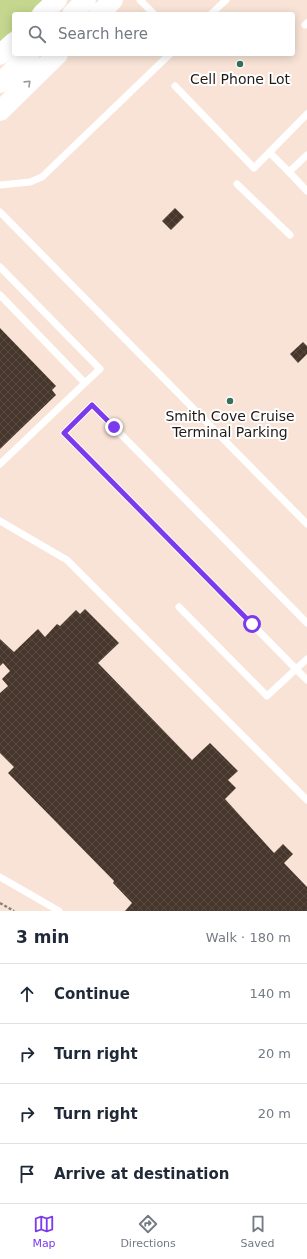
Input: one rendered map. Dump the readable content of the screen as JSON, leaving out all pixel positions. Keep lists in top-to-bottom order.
{
  "places": ["Cell Phone Lot", "Smith Cove Cruise Terminal Parking"],
  "page": {
    "search": "Search here",
    "heading": ["3 min", "Walk · 180 m"],
    "list": [
      ["Continue", "140 m"],
      ["Turn right", "20 m"],
      ["Turn right", "20 m"],
      "Arrive at destination"
    ],
    "nav": ["Map", "Directions", "Saved"]
  }
}
